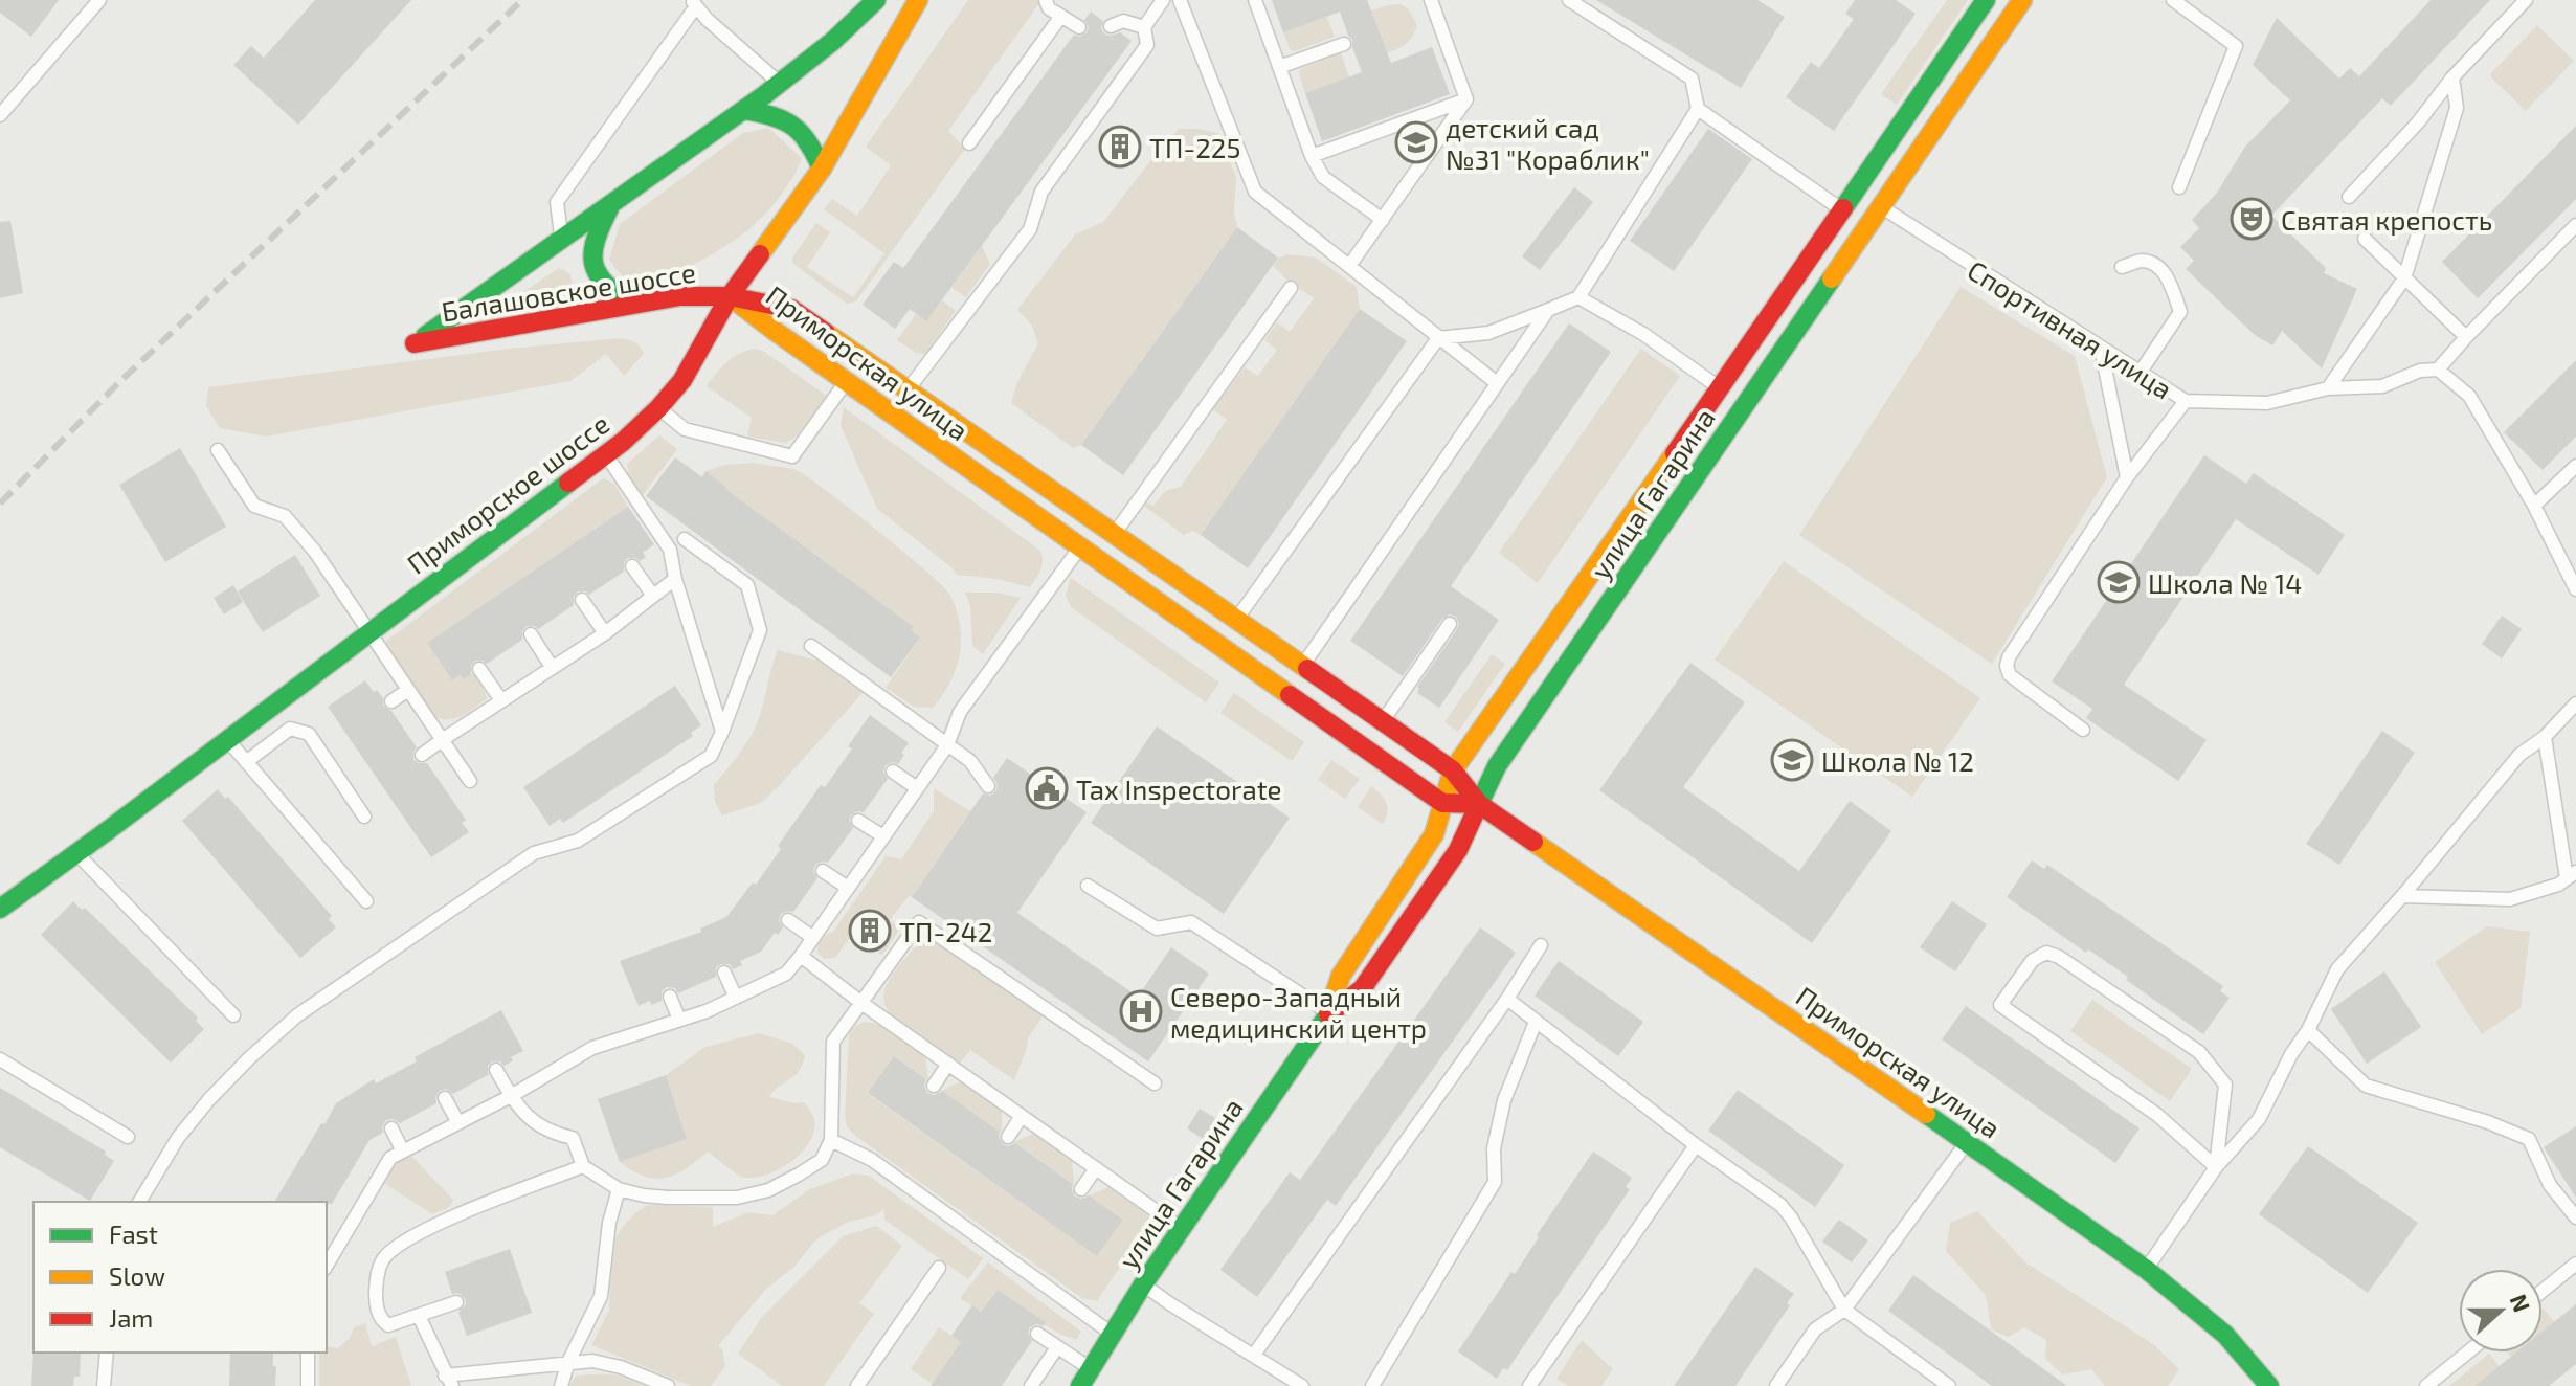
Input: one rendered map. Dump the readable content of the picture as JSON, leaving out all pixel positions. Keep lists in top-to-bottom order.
{
  "streets": {
    "main road": [
      "Балашовское шоссе",
      "Приморская улица",
      "Приморское шоссе",
      "улица Гагарина"
    ],
    "lane": ["Спортивная улица"]
  },
  "crossings": [
    ["Балашовское шоссе", "Приморская улица"],
    ["Балашовское шоссе", "Приморское шоссе"],
    ["Спортивная улица", "улица Гагарина"],
    ["Приморская улица", "Приморское шоссе"],
    ["Приморская улица", "улица Гагарина"]
  ],
  "places": {
    "school or university": ["детский сад №31 \"Кораблик\"", "Школа № 14", "Школа № 12"],
    "building": ["ТП-225", "ТП-242"],
    "theatre": ["Святая крепость"],
    "public building": ["Tax Inspectorate"],
    "hospital": ["Северо-Западный медицинский центр"]
  },
  "legend": ["Fast", "Slow", "Jam"],
  "north": "right"
}
